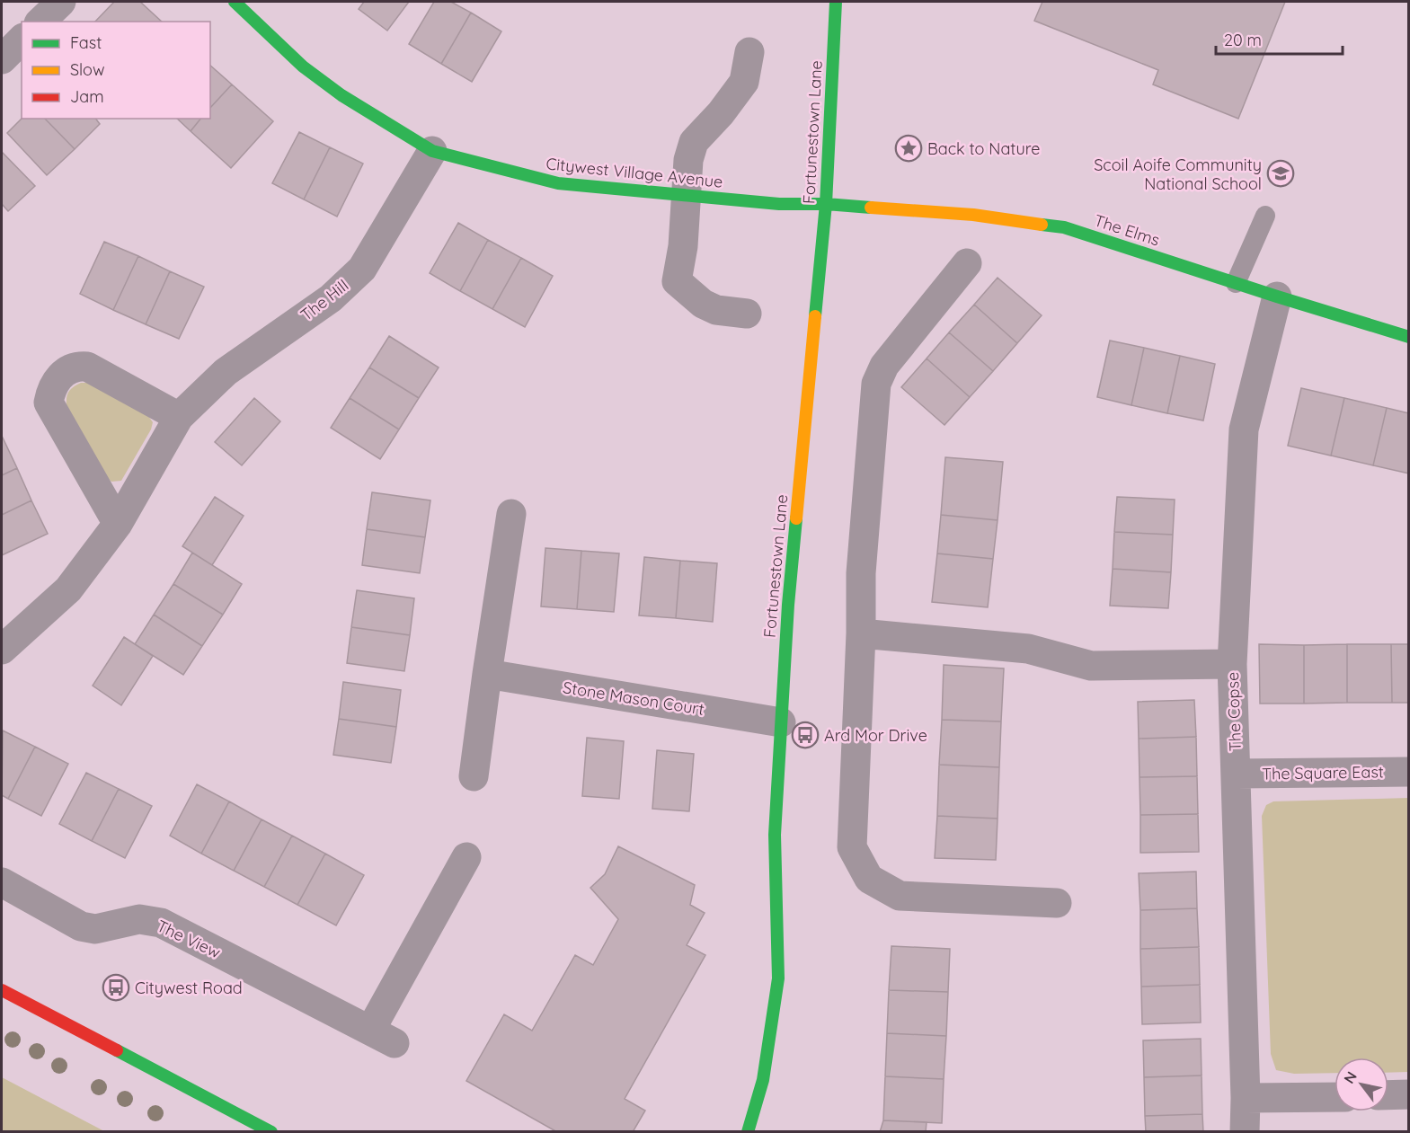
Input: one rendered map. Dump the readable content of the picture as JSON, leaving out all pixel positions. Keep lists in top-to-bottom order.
{
  "streets": {
    "street": [
      "Fortunestown Lane",
      "Citywest Village Avenue",
      "The Elms",
      "The Hill",
      "Stone Mason Court",
      "The Copse",
      "The Square East",
      "The View"
    ]
  },
  "crossings": [
    ["Fortunestown Lane", "Citywest Village Avenue"],
    ["Fortunestown Lane", "The Elms"],
    ["Fortunestown Lane", "Stone Mason Court"],
    ["Citywest Village Avenue", "The Elms"],
    ["Citywest Village Avenue", "The Hill"],
    ["The Elms", "The Copse"],
    ["The Copse", "The Square East"]
  ],
  "places": {
    "place": ["Back to Nature"],
    "school or university": ["Scoil Aoife Community National School"],
    "bus stop": ["Ard Mor Drive", "Citywest Road"]
  },
  "legend": ["Fast", "Slow", "Jam"],
  "scale_bar": "20 m",
  "north": "top left"
}
